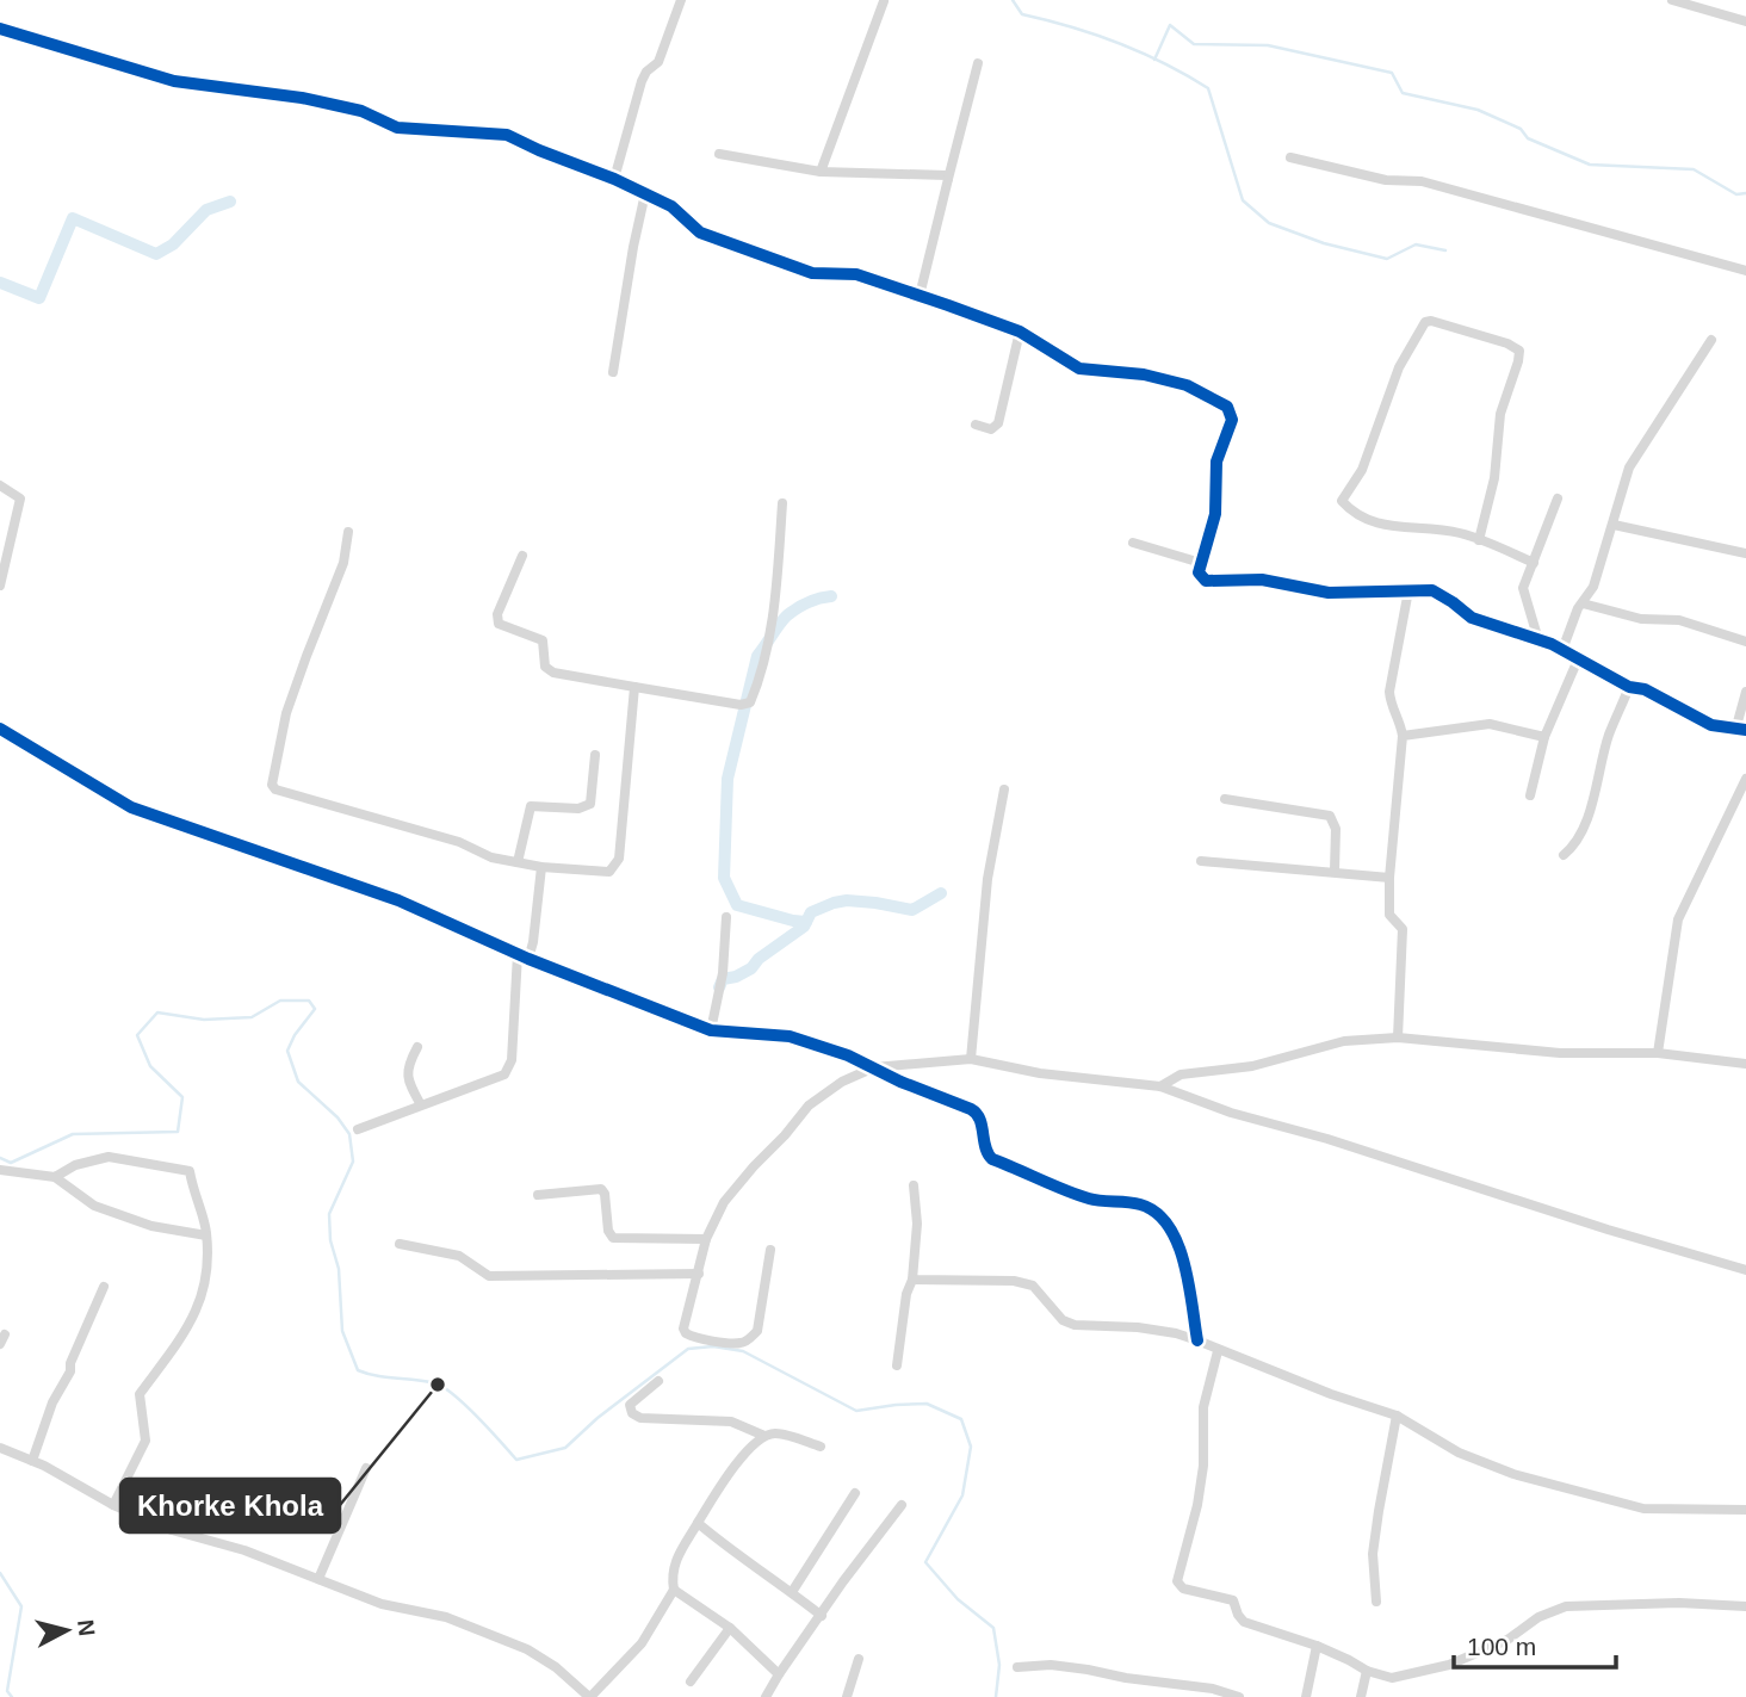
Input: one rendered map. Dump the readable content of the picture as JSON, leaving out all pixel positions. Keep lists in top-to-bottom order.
{
  "places": ["Khorke Khola"],
  "scale_bar": "100 m",
  "north": "right"
}
